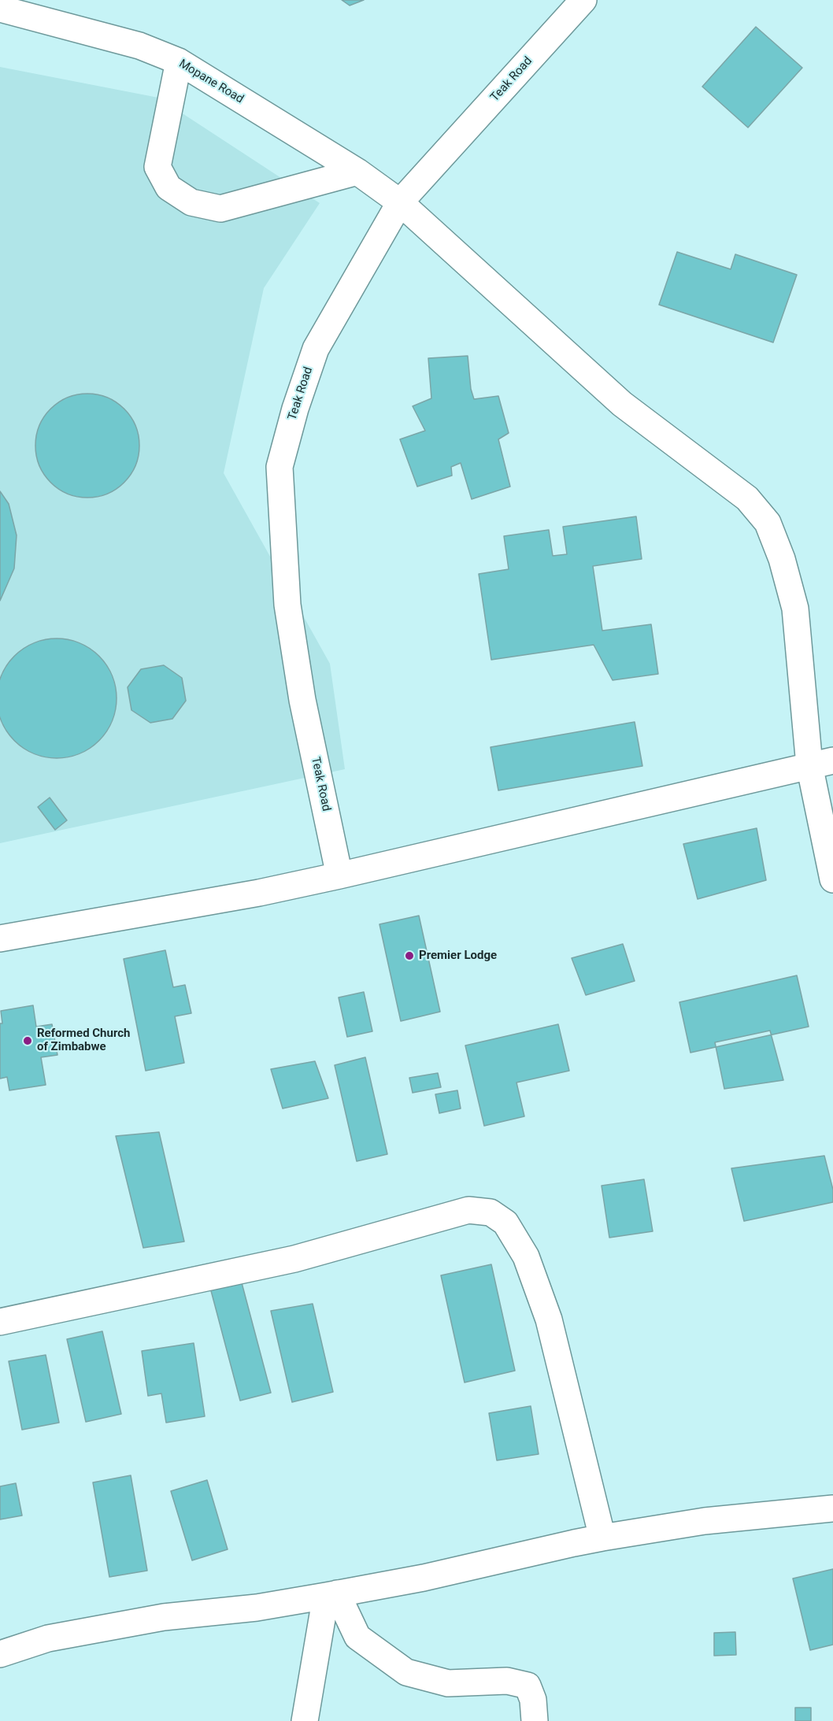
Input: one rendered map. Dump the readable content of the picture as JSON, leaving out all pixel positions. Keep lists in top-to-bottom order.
{
  "streets": {
    "street": ["Teak Road", "Mopane Road"]
  },
  "crossings": [
    ["Teak Road", "Mopane Road"]
  ],
  "places": ["Premier Lodge", "Reformed Church of Zimbabwe"]
}
